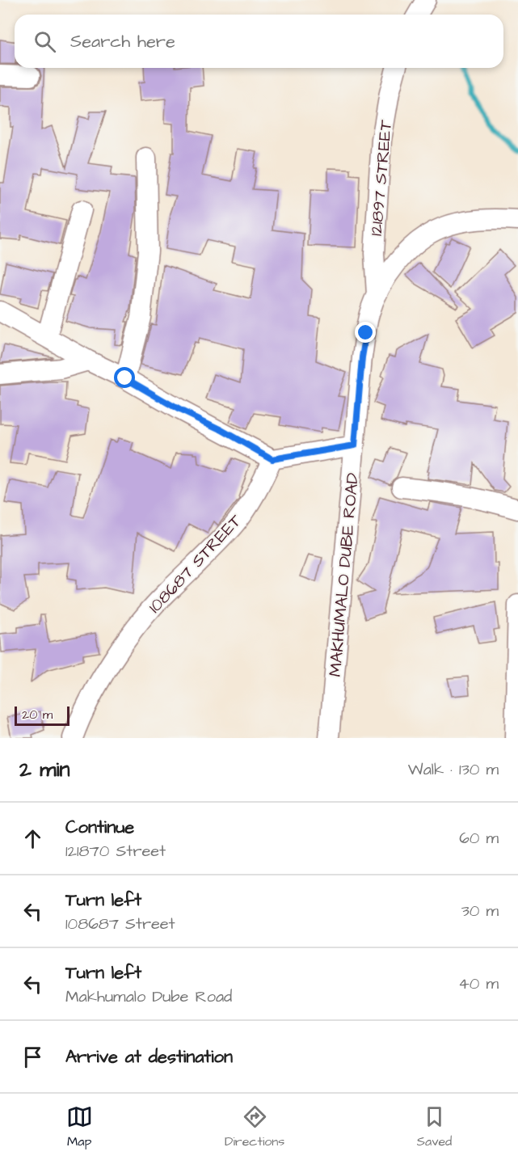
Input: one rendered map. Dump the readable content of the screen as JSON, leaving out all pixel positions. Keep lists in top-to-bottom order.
{
  "streets": {
    "street": ["121897 STREET", "108687 STREET", "MAKHUMALO DUBE ROAD"]
  },
  "crossings": [
    ["121897 STREET", "MAKHUMALO DUBE ROAD"]
  ],
  "scale_bar": "20 m",
  "page": {
    "search": "Search here",
    "scale": "20 m",
    "heading": ["2 min", "Walk · 130 m"],
    "list": [
      ["Continue", "121870 Street", "60 m"],
      ["Turn left", "108687 Street", "30 m"],
      ["Turn left", "Makhumalo Dube Road", "40 m"],
      "Arrive at destination"
    ],
    "nav": ["Map", "Directions", "Saved"]
  }
}
